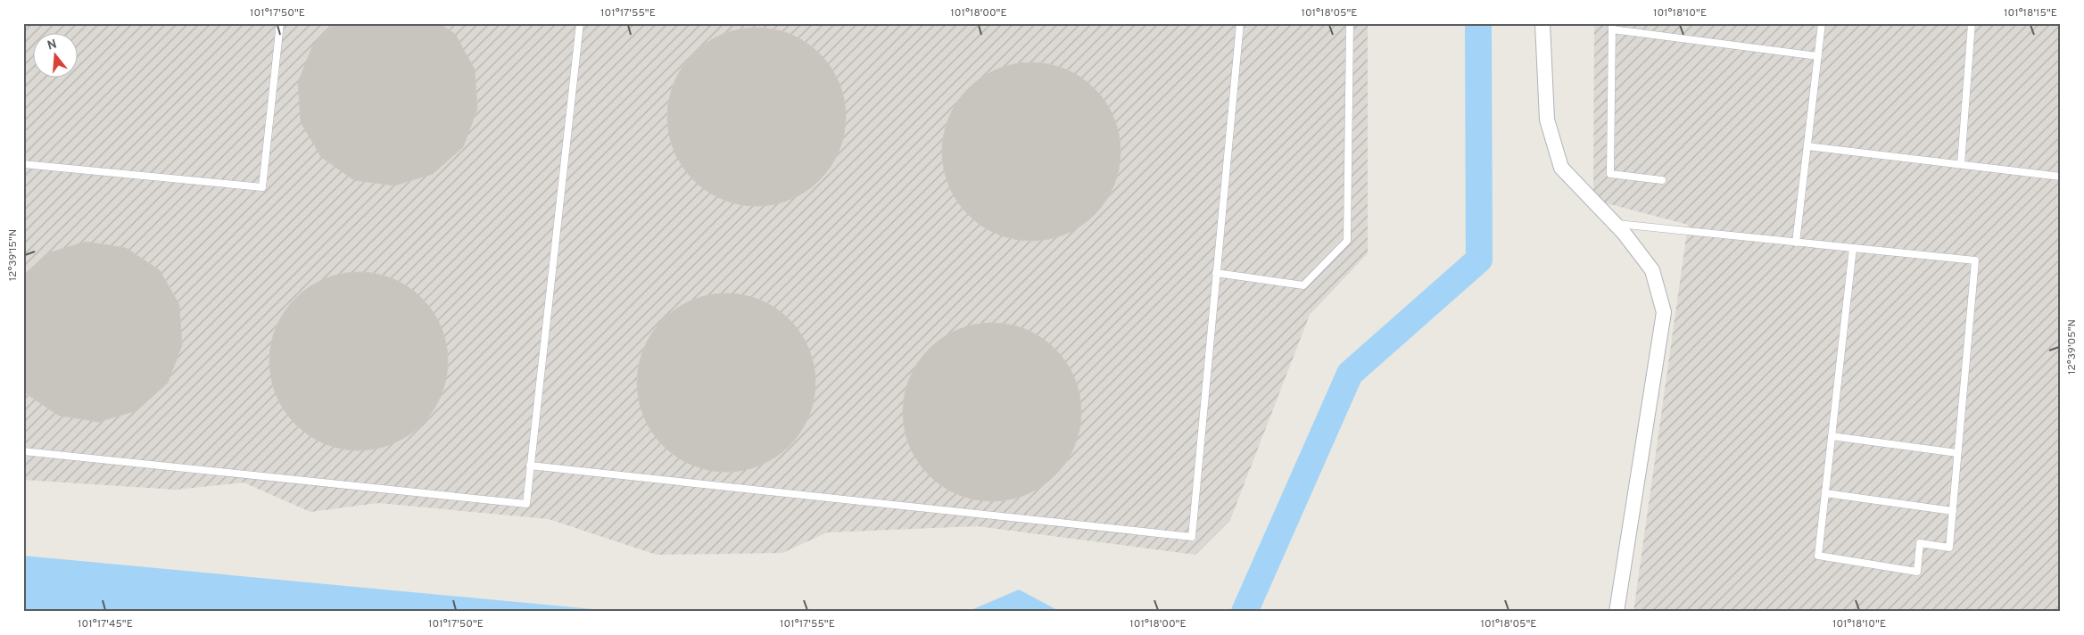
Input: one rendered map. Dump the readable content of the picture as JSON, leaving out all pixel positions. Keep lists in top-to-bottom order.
{
  "north": "top",
  "coordinates": [
    "101°17'50\"E",
    "101°17'55\"E",
    "101°18'00\"E",
    "101°18'05\"E",
    "101°18'10\"E",
    "101°18'15\"E",
    "12°39'15\"N",
    "12°39'05\"N",
    "101°17'45\"E"
  ]
}
